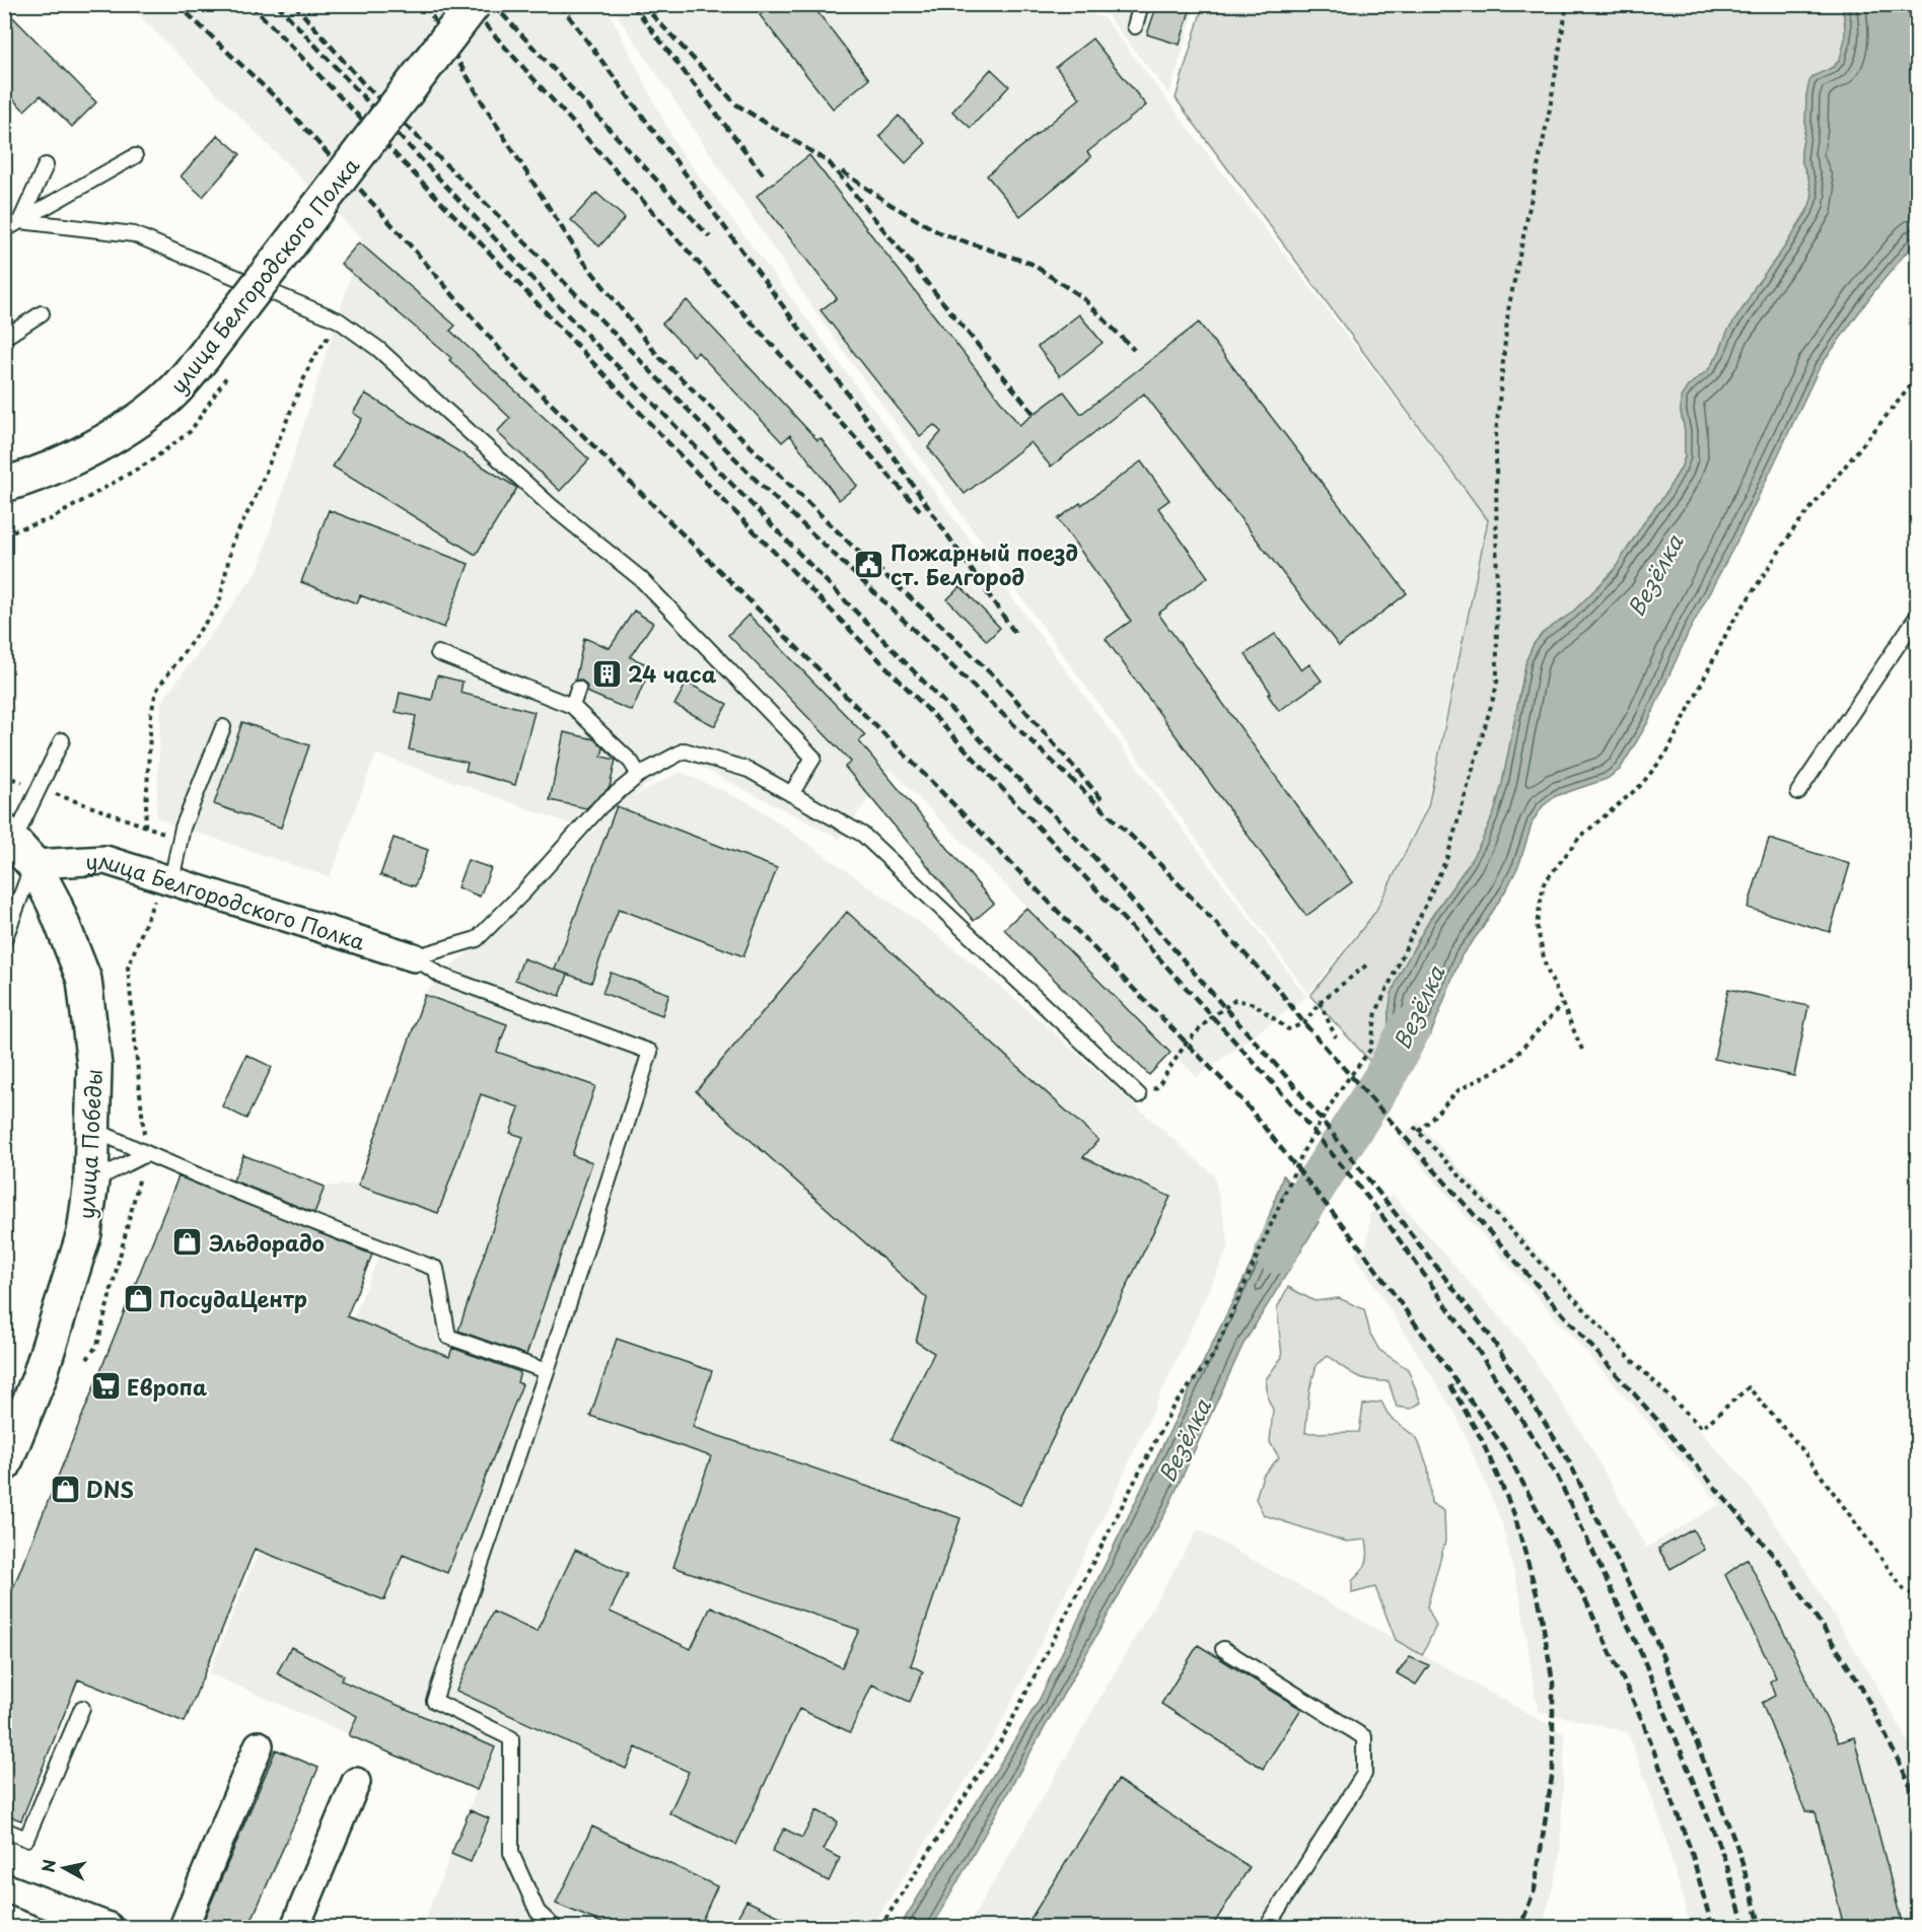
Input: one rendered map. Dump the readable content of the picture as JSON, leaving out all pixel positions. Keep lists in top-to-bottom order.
{
  "streets": {
    "main road": ["улица Белгородского Полка", "улица Победы"]
  },
  "crossings": [
    ["улица Белгородского Полка", "улица Победы"]
  ],
  "water": ["Везёлка"],
  "places": {
    "public building": ["Пожарный поезд ст. Белгород"],
    "building": ["24 часа"],
    "shop": ["Эльдорадо", "ПосудаЦентр", "DNS"],
    "supermarket": ["Европа"]
  },
  "north": "left"
}
